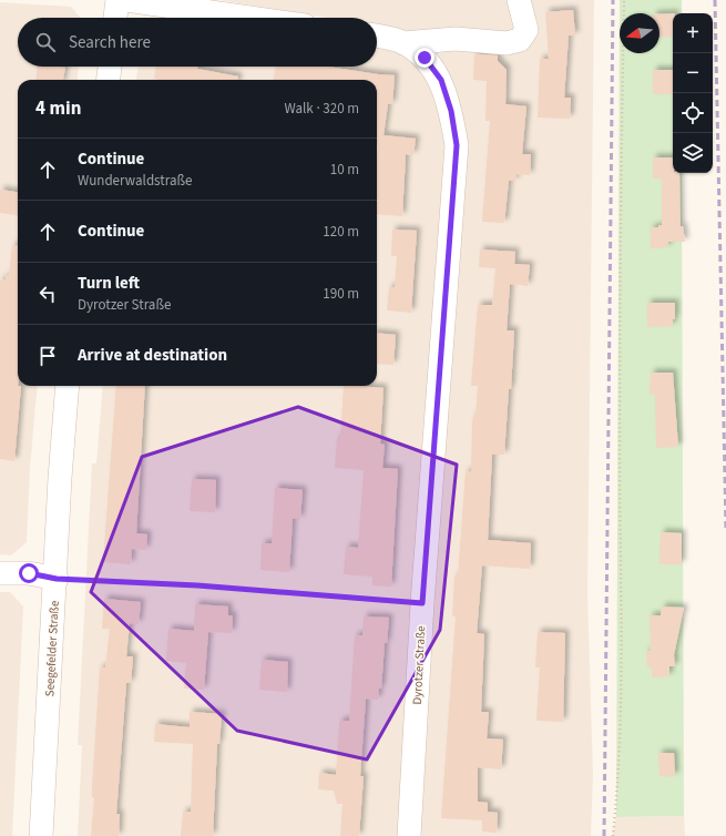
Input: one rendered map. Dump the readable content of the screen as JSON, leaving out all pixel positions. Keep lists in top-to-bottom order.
{
  "streets": {
    "street": ["Seegefelder Straße", "Dyrotzer Straße"]
  },
  "north": "left",
  "page": {
    "map_buttons": ["+", "−"],
    "search": "Search here",
    "heading": ["4 min", "Walk · 320 m"],
    "list": [
      ["Continue", "Wunderwaldstraße", "10 m"],
      ["Continue", "120 m"],
      ["Turn left", "Dyrotzer Straße", "190 m"],
      "Arrive at destination"
    ]
  }
}
